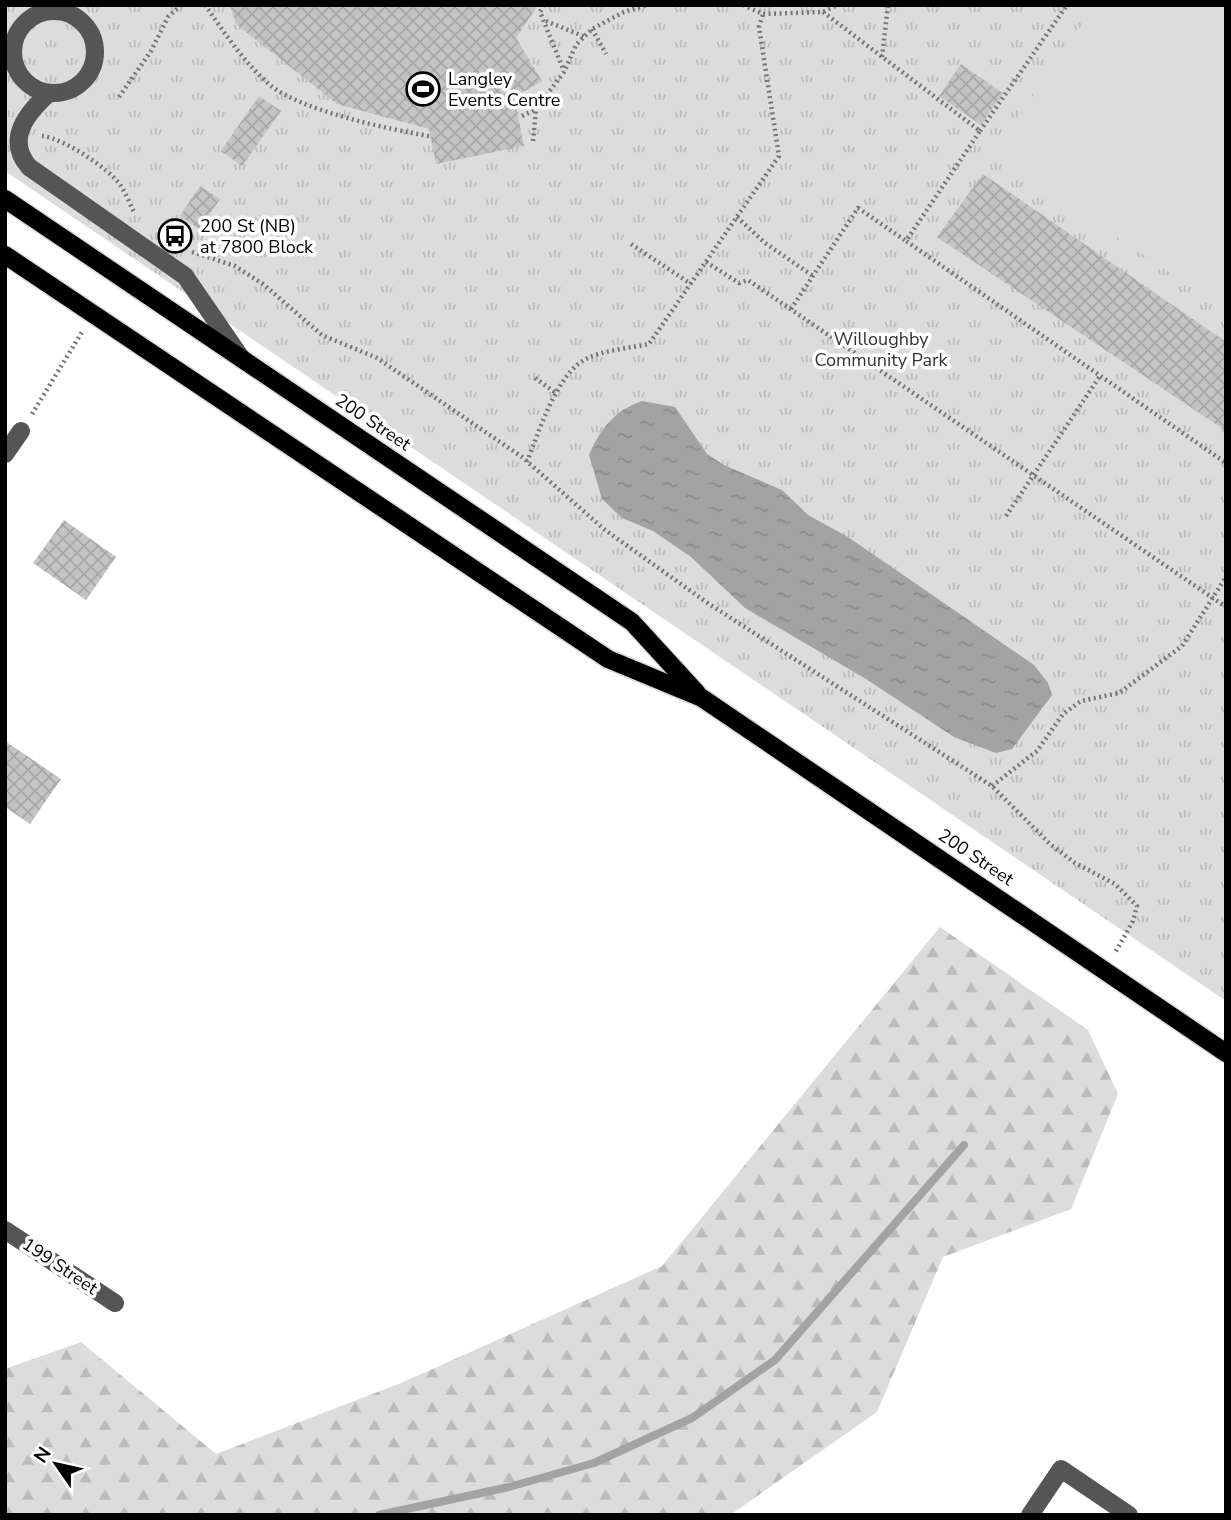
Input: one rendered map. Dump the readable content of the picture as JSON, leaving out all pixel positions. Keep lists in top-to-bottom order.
{
  "streets": {
    "main road": ["200 Street"],
    "street": ["199 Street"]
  },
  "parks": ["Willoughby Community Park"],
  "places": {
    "sports": ["Langley Events Centre"],
    "bus stop": ["200 St (NB) at 7800 Block"]
  },
  "north": "top left"
}
